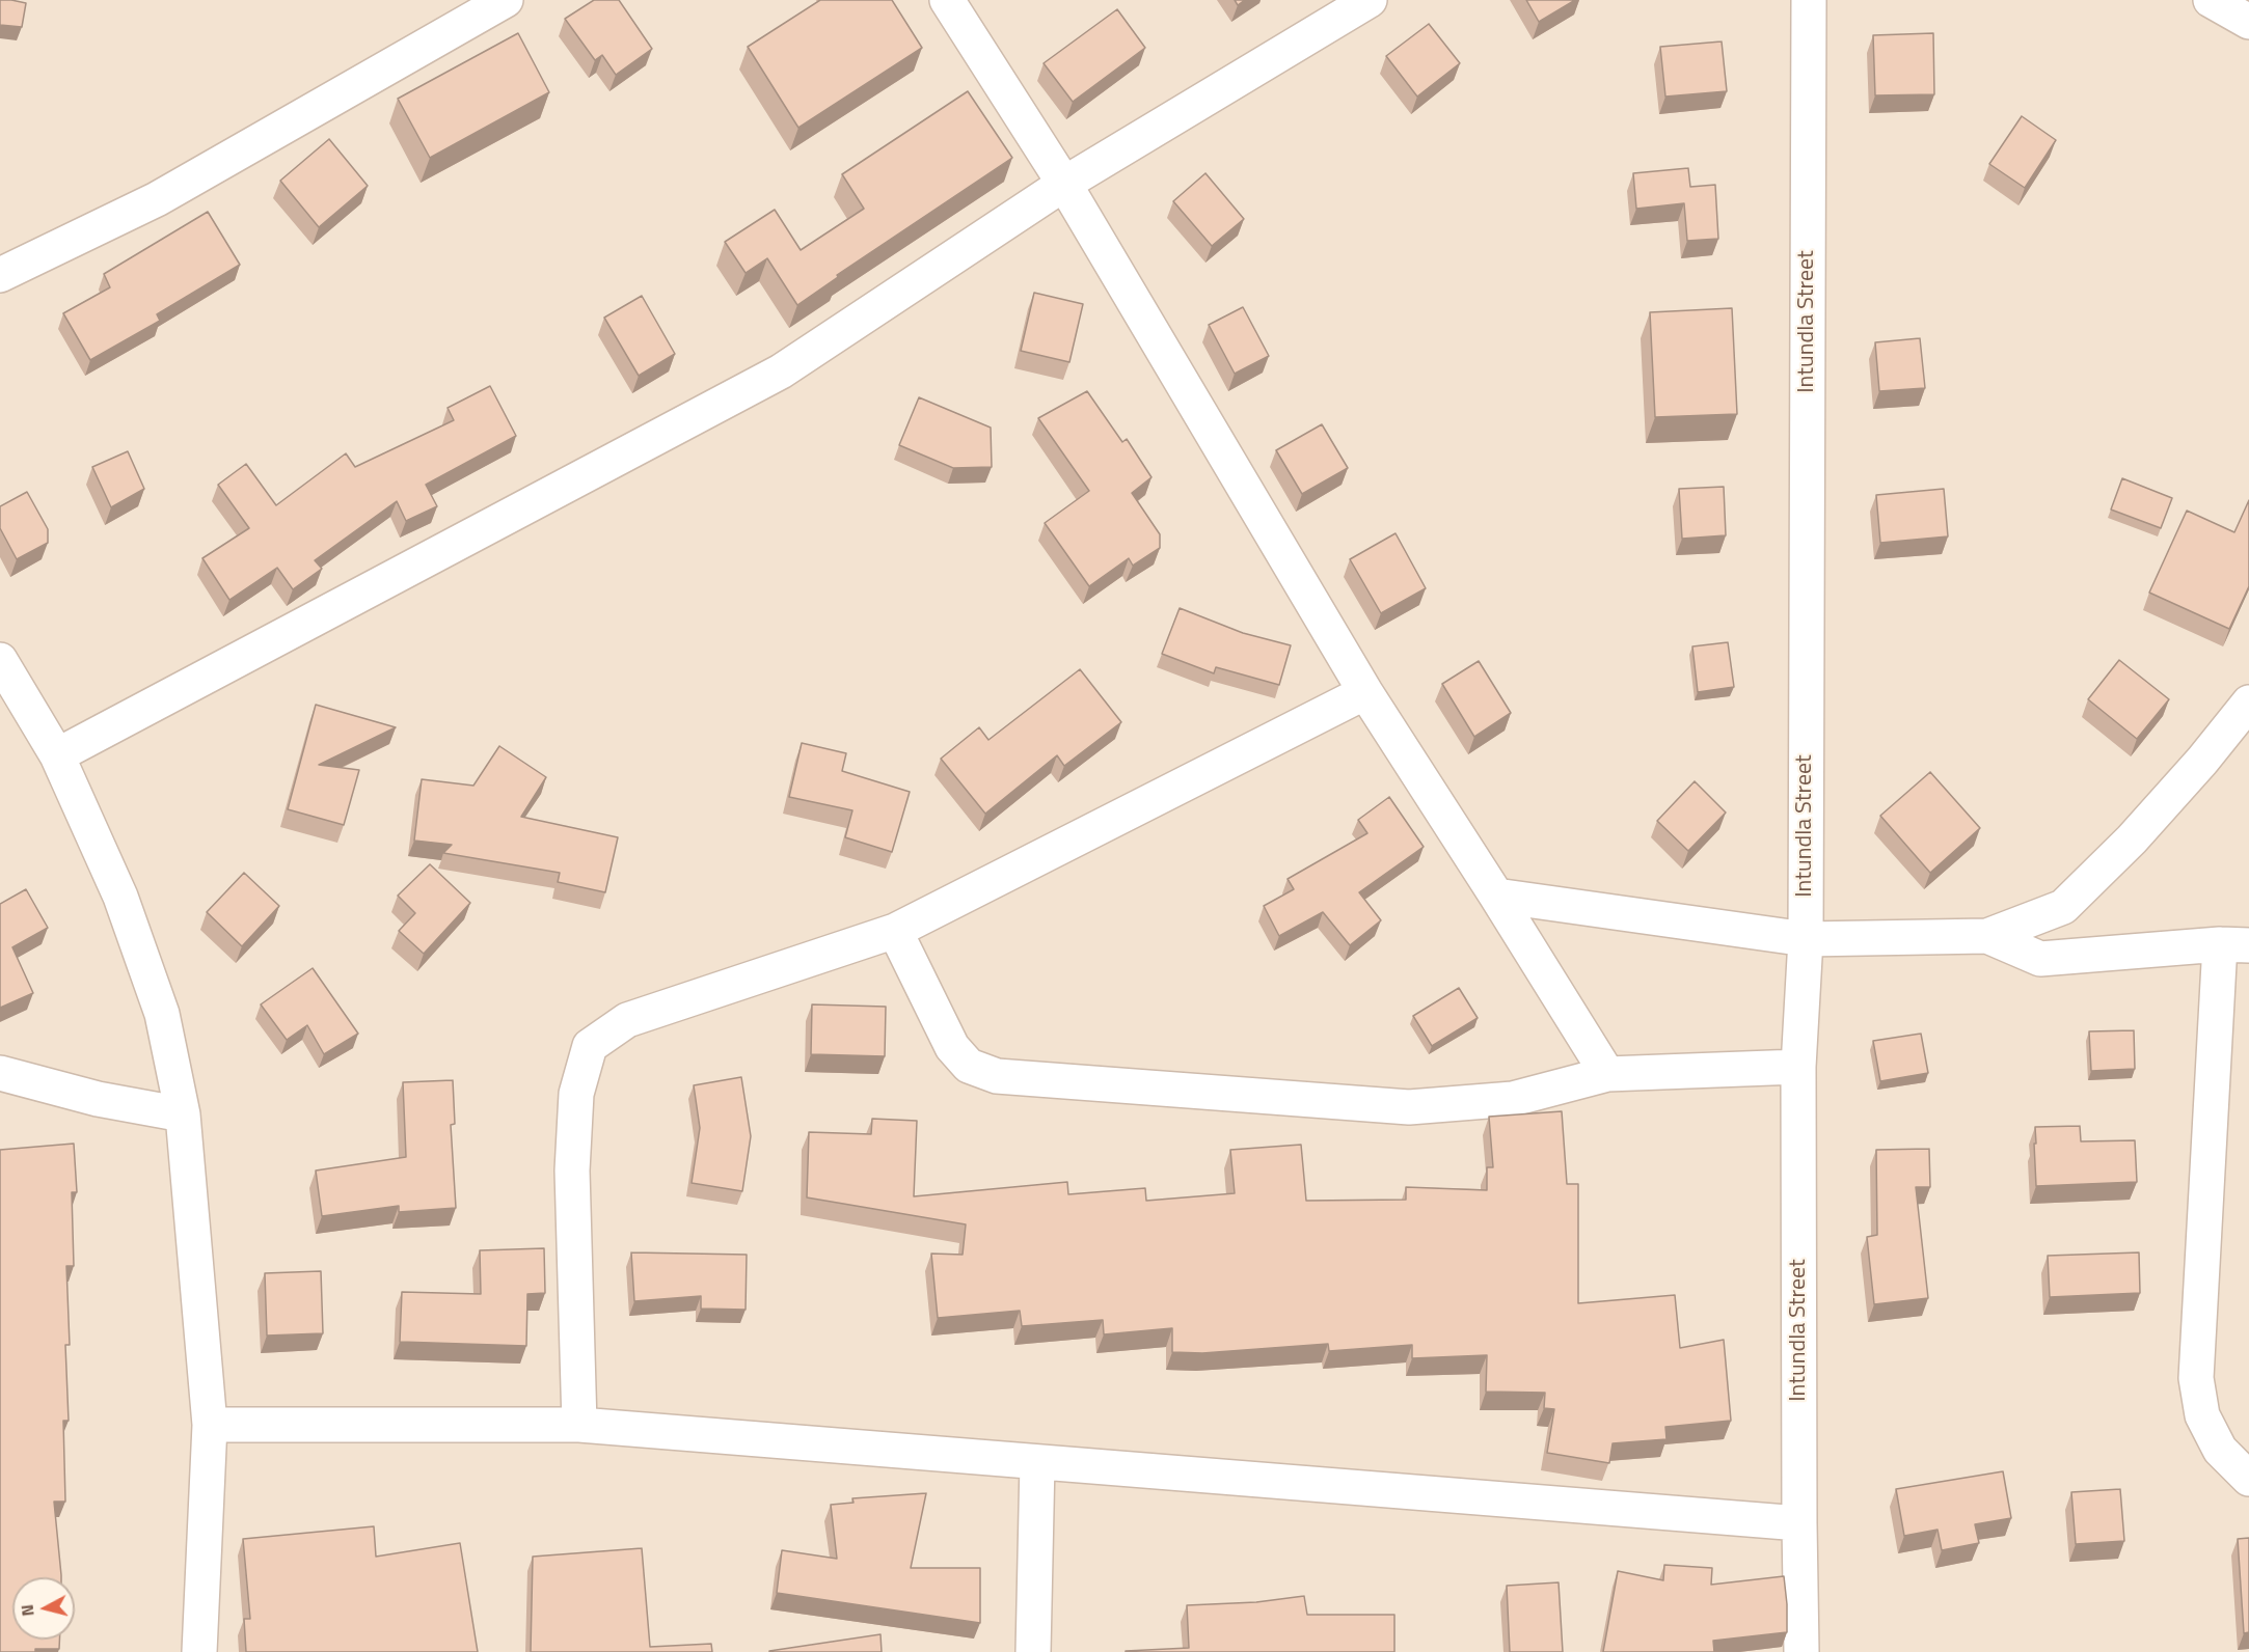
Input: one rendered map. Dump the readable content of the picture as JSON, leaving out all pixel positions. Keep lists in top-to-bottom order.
{
  "streets": {
    "street": ["Intundla Street"]
  },
  "north": "left"
}
